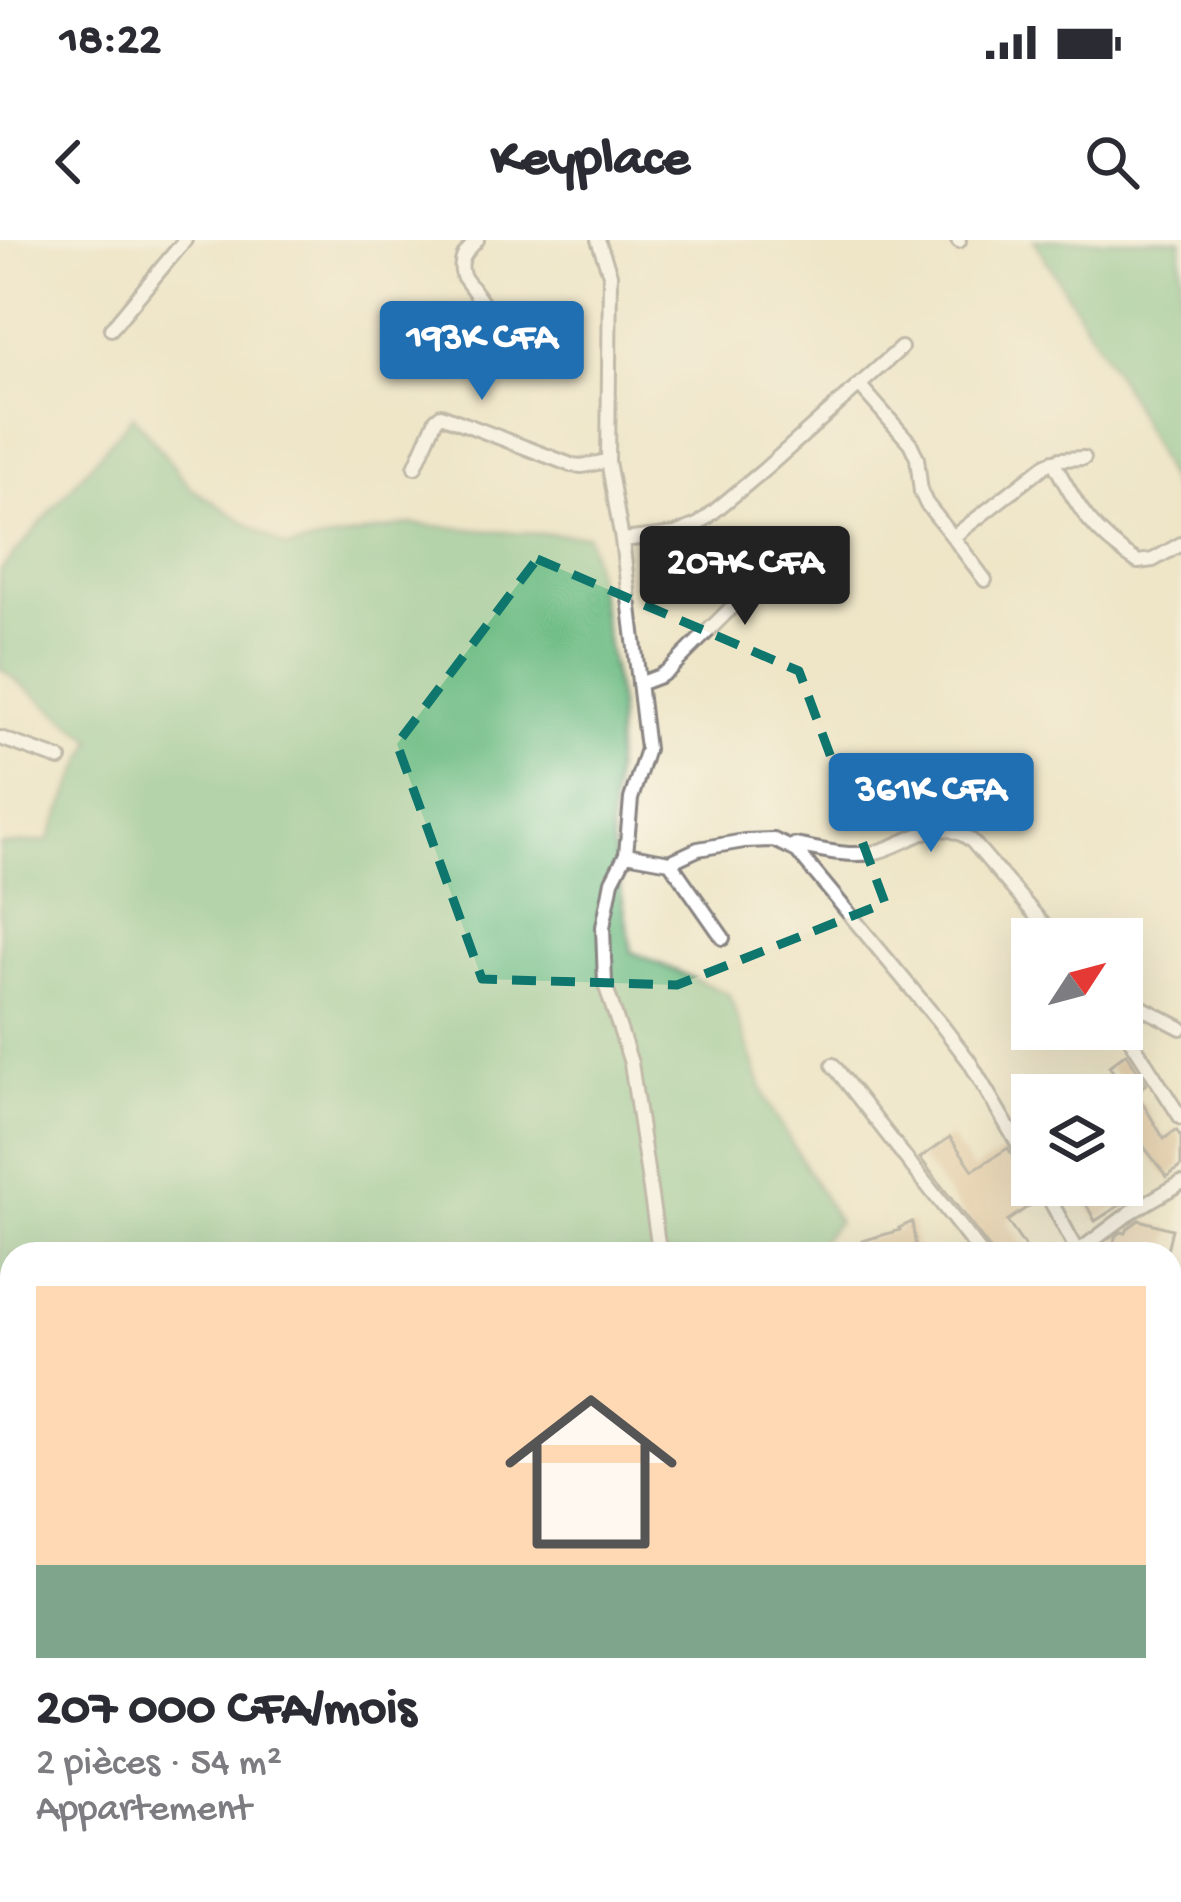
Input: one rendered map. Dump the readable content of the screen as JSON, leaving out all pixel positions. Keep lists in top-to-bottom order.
{
  "north": "top right",
  "page": {
    "status": "18:22",
    "header": "Keyplace",
    "price": ["193K CFA", "207K CFA", "361K CFA"],
    "list": [
      {
        "name": "207 000 CFA/mois",
        "note": "2 pièces · 54 m² · Appartement"
      }
    ]
  }
}
